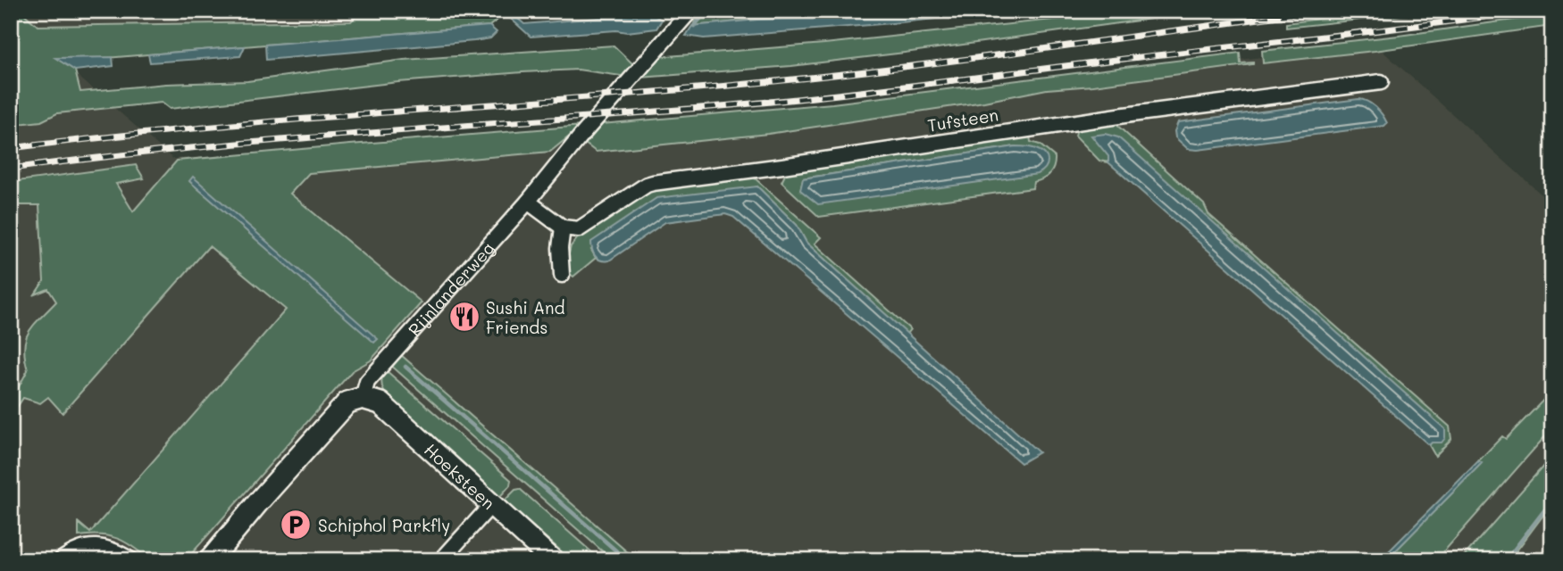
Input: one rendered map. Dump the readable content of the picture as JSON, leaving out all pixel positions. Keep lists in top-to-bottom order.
{
  "streets": {
    "street": ["Tufsteen", "Rijnlanderweg", "Hoeksteen"]
  },
  "crossings": [
    ["Rijnlanderweg", "Hoeksteen"]
  ],
  "places": {
    "restaurant": ["Sushi And Friends"],
    "parking": ["Schiphol Parkfly"]
  }
}
